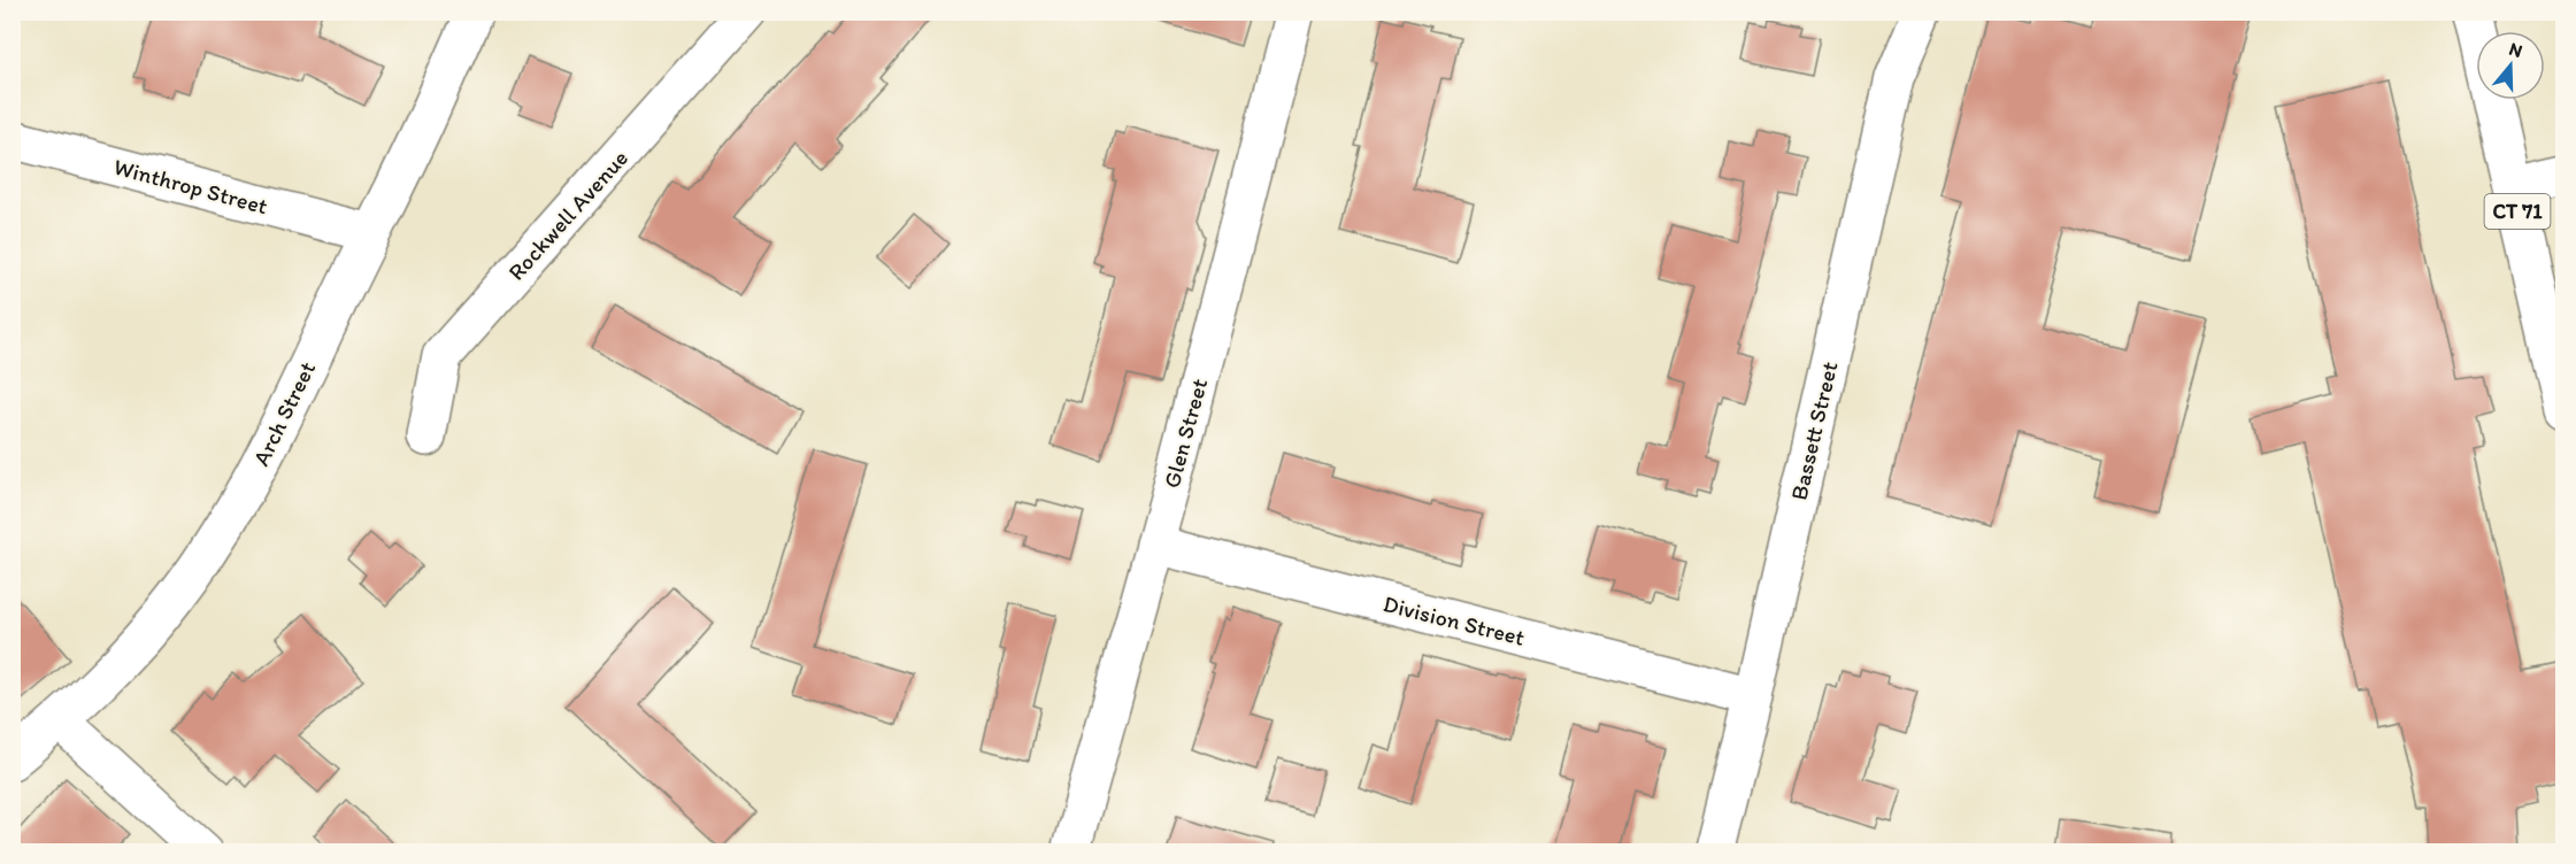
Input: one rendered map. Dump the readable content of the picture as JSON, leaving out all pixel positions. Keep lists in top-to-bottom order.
{
  "streets": {
    "street": [
      "Winthrop Street",
      "CT 71",
      "Rockwell Avenue",
      "Arch Street",
      "Bassett Street",
      "Glen Street",
      "Division Street"
    ]
  },
  "crossings": [
    ["Winthrop Street", "Arch Street"],
    ["Bassett Street", "Division Street"],
    ["Glen Street", "Division Street"]
  ],
  "north": "top"
}
